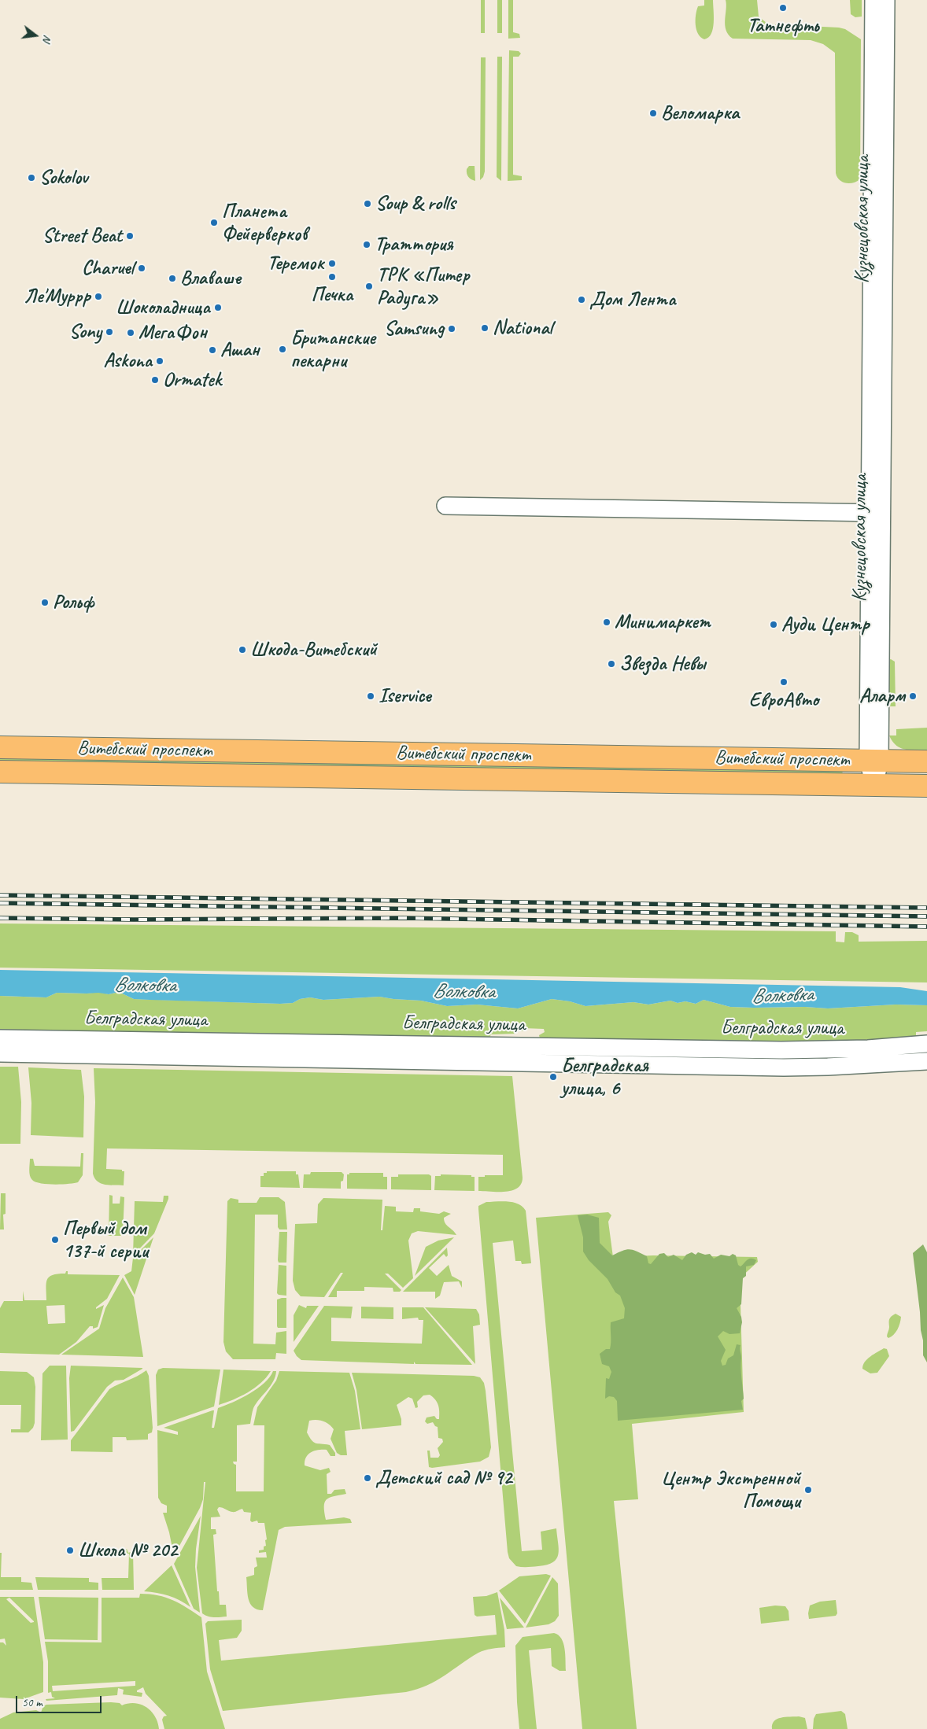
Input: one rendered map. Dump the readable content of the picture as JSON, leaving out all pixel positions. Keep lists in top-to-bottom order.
{
  "streets": {
    "main road": ["Витебский проспект"],
    "street": ["Кузнецовская улица", "Белградская улица"]
  },
  "crossings": [
    ["Кузнецовская улица", "Витебский проспект"]
  ],
  "water": ["Волковка"],
  "places": [
    "Татнефть",
    "Веломарка",
    "Sokolov",
    "Soup & rolls",
    "Планета Фейерверков",
    "Street Beat",
    "Траттория",
    "Теремок",
    "Charuel",
    "Печка",
    "Влаваше",
    "ТРК «Питер Радуга»",
    "Ле'Муррр",
    "Дом Лента",
    "Шоколадница",
    "National",
    "Samsung",
    "Sony",
    "МегаФон",
    "Британские пекарни",
    "Ашан",
    "Askona",
    "Ormatek",
    "Рольф",
    "Минимаркет",
    "Ауди Центр",
    "Шкода-Витебский",
    "Звезда Невы",
    "ЕвроАвто",
    "Iservice",
    "Аларм",
    "Белградская улица, 6",
    "Первый дом 137-й серии",
    "Детский сад № 92",
    "Центр Экстренной Помощи",
    "Школа № 202"
  ],
  "scale_bar": "50 m",
  "north": "right"
}
